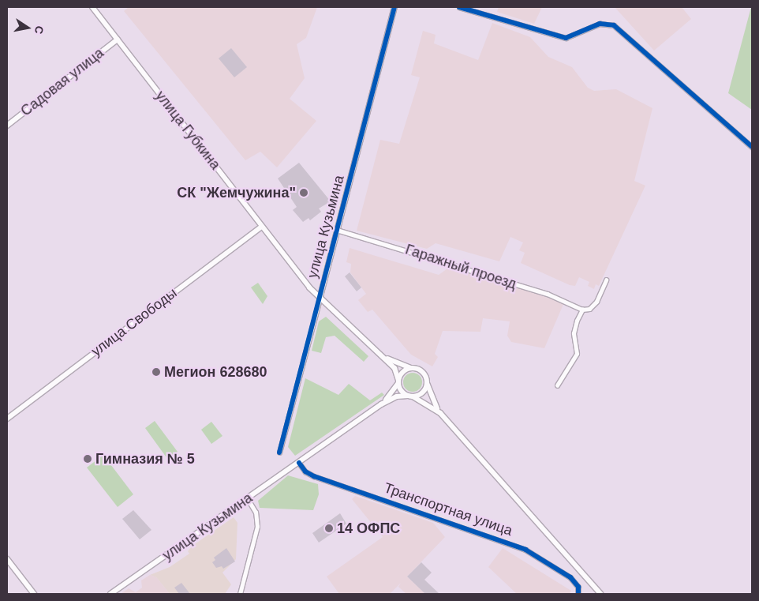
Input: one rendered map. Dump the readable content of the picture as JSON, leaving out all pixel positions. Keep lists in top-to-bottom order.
{
  "streets": {
    "main road": [
      "улица Губкина",
      "улица Кузьмина",
      "улица Свободы",
      "Транспортная улица"
    ],
    "street": ["Садовая улица", "Гаражный проезд"]
  },
  "crossings": [
    ["Садовая улица", "улица Губкина"],
    ["улица Губкина", "улица Кузьмина"],
    ["улица Губкина", "улица Свободы"],
    ["улица Кузьмина", "Гаражный проезд"],
    ["улица Кузьмина", "Транспортная улица"]
  ],
  "places": [
    "СК \"Жемчужина\"",
    "Мегион 628680",
    "Гимназия № 5",
    "14 ОФПС"
  ],
  "north": "right"
}
